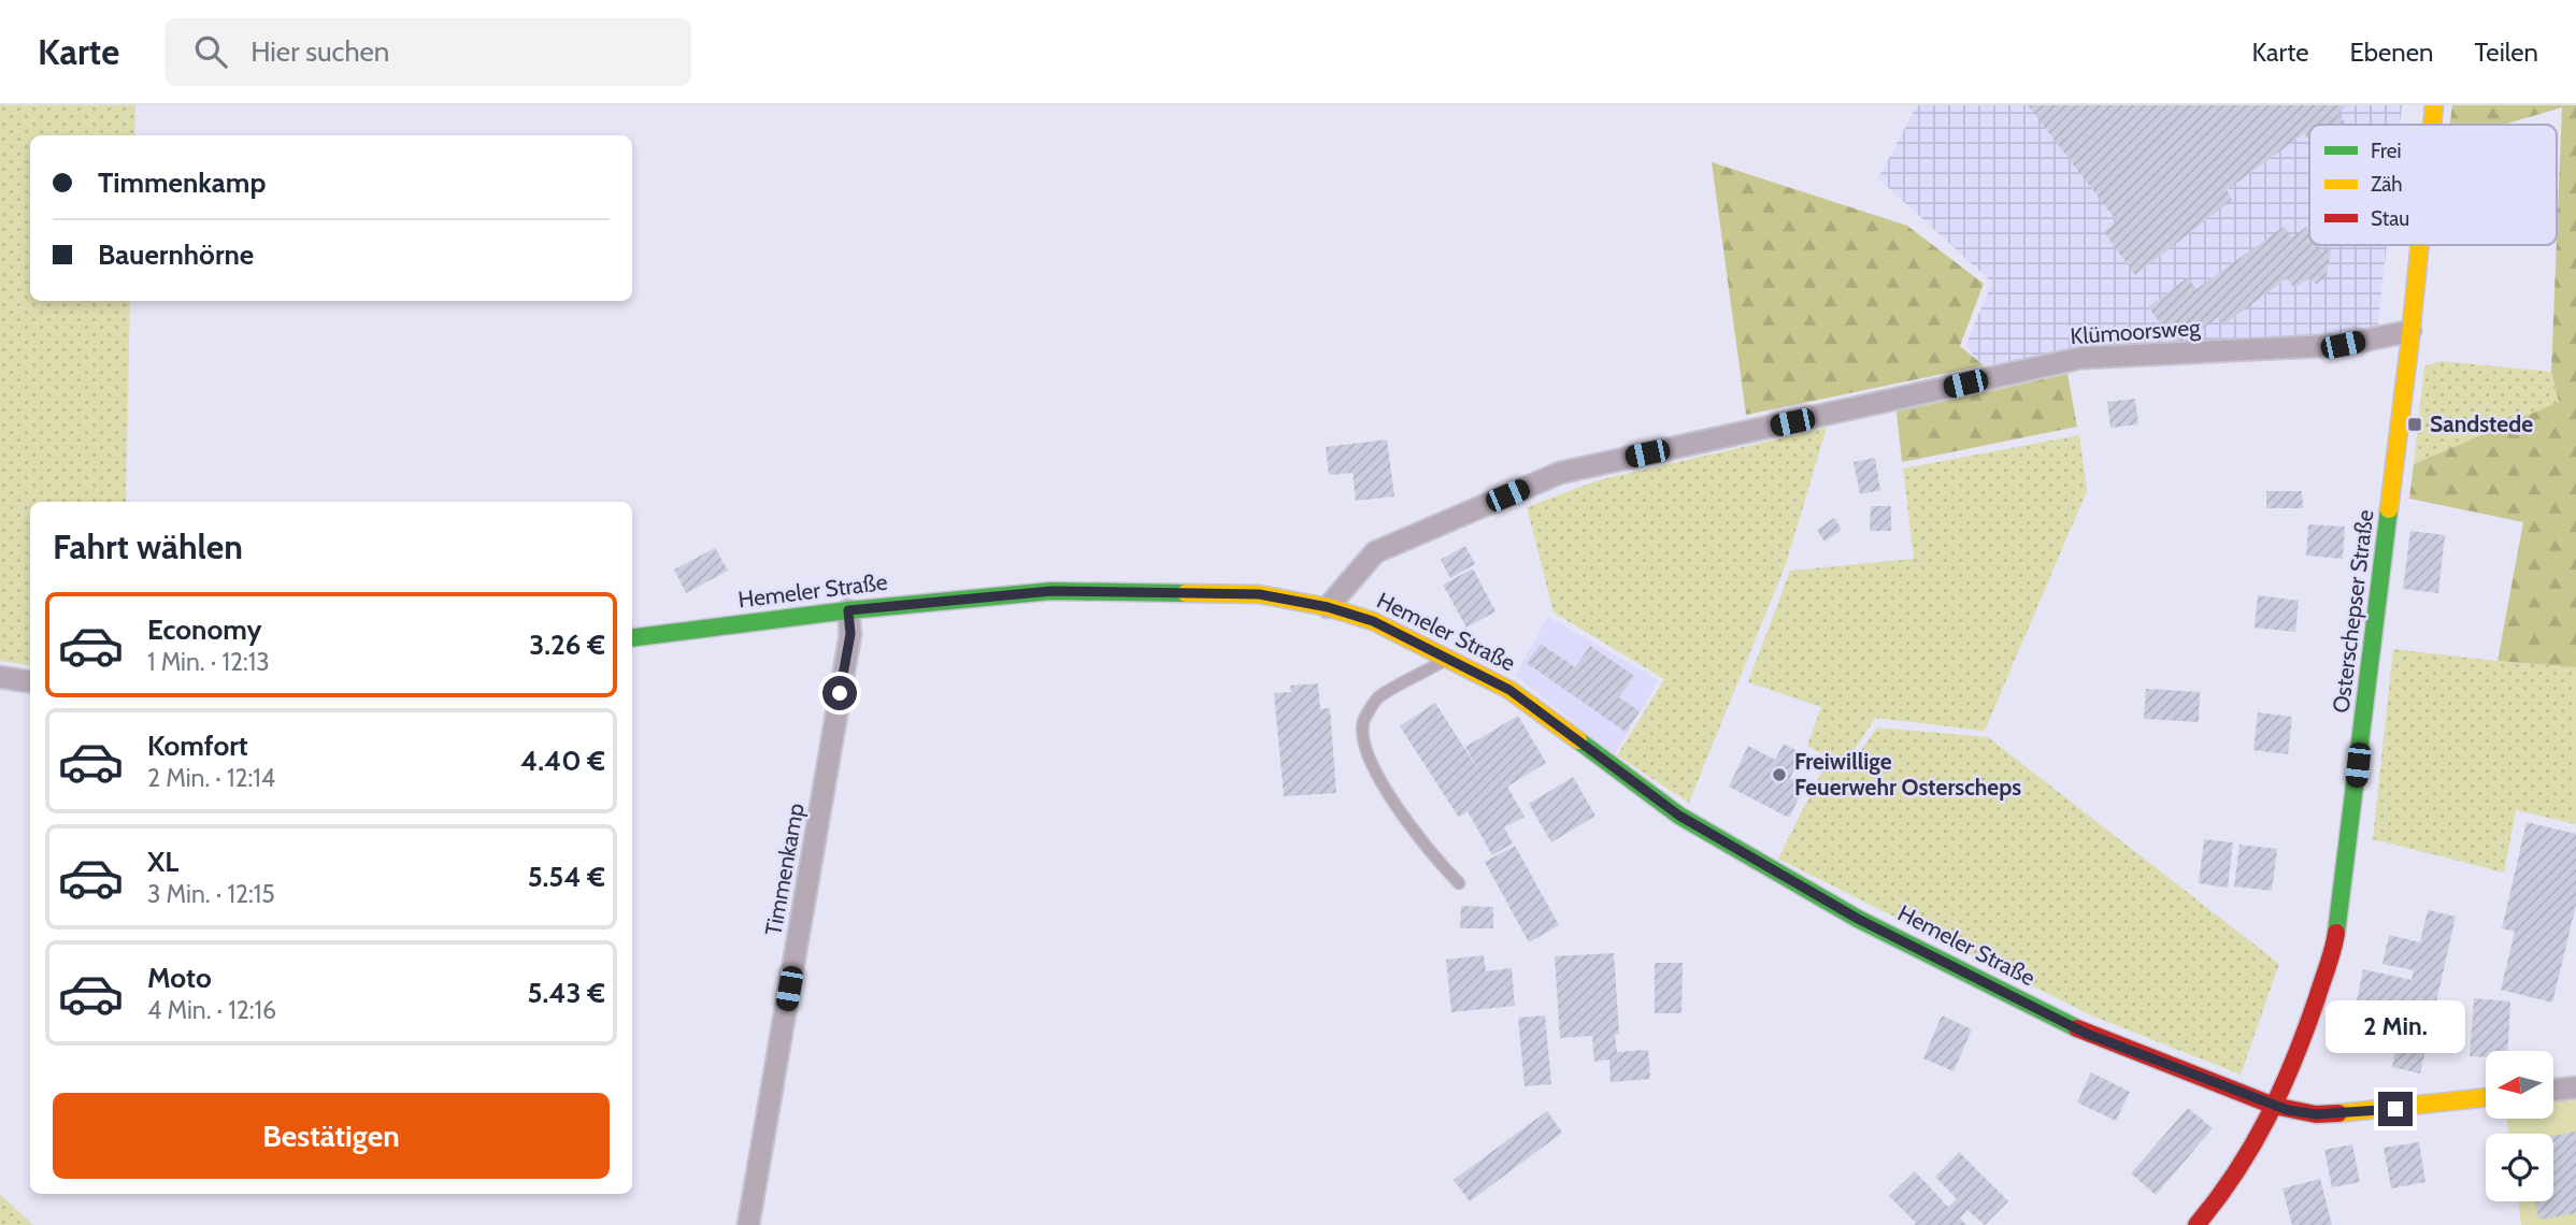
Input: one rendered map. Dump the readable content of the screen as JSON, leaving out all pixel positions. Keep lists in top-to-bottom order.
{
  "streets": {
    "street": [
      "Klümoorsweg",
      "Hemeler Straße",
      "Osterschepser Straße",
      "Timmenkamp"
    ]
  },
  "crossings": [
    ["Klümoorsweg", "Hemeler Straße"],
    ["Klümoorsweg", "Osterschepser Straße"],
    ["Hemeler Straße", "Osterschepser Straße"],
    ["Hemeler Straße", "Timmenkamp"]
  ],
  "places": {
    "transit": ["Sandstede"],
    "other": ["Freiwillige Feuerwehr Osterscheps"]
  },
  "legend": ["Frei", "Zäh", "Stau"],
  "north": "left",
  "page": {
    "header": "Karte",
    "search": "Hier suchen",
    "nav": ["Karte", "Ebenen", "Teilen"],
    "banner": ["Timmenkamp", "Bauernhörne"],
    "heading": "Fahrt wählen",
    "list": [
      {
        "name": "Economy",
        "note": "1 Min. · 12:13",
        "value": "3.26 €"
      },
      {
        "name": "Komfort",
        "note": "2 Min. · 12:14",
        "value": "4.40 €"
      },
      {
        "name": "XL",
        "note": "3 Min. · 12:15",
        "value": "5.54 €"
      },
      {
        "name": "Moto",
        "note": "4 Min. · 12:16",
        "value": "5.43 €"
      }
    ],
    "bubble": "2 Min.",
    "buttons": "Bestätigen"
  }
}
